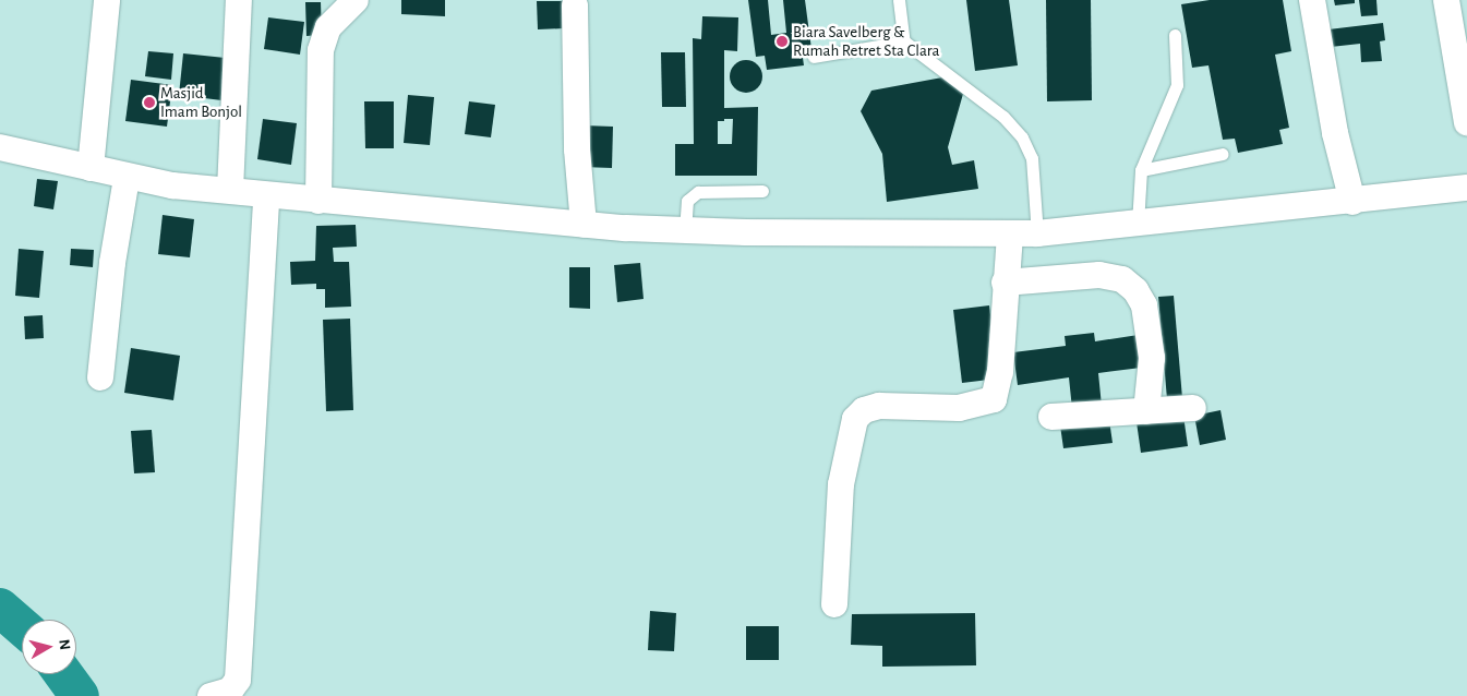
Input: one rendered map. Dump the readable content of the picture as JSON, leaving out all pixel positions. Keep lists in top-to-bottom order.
{
  "places": ["Biara Savelberg & Rumah Retret Sta Clara", "Masjid Imam Bonjol"],
  "north": "right"
}
